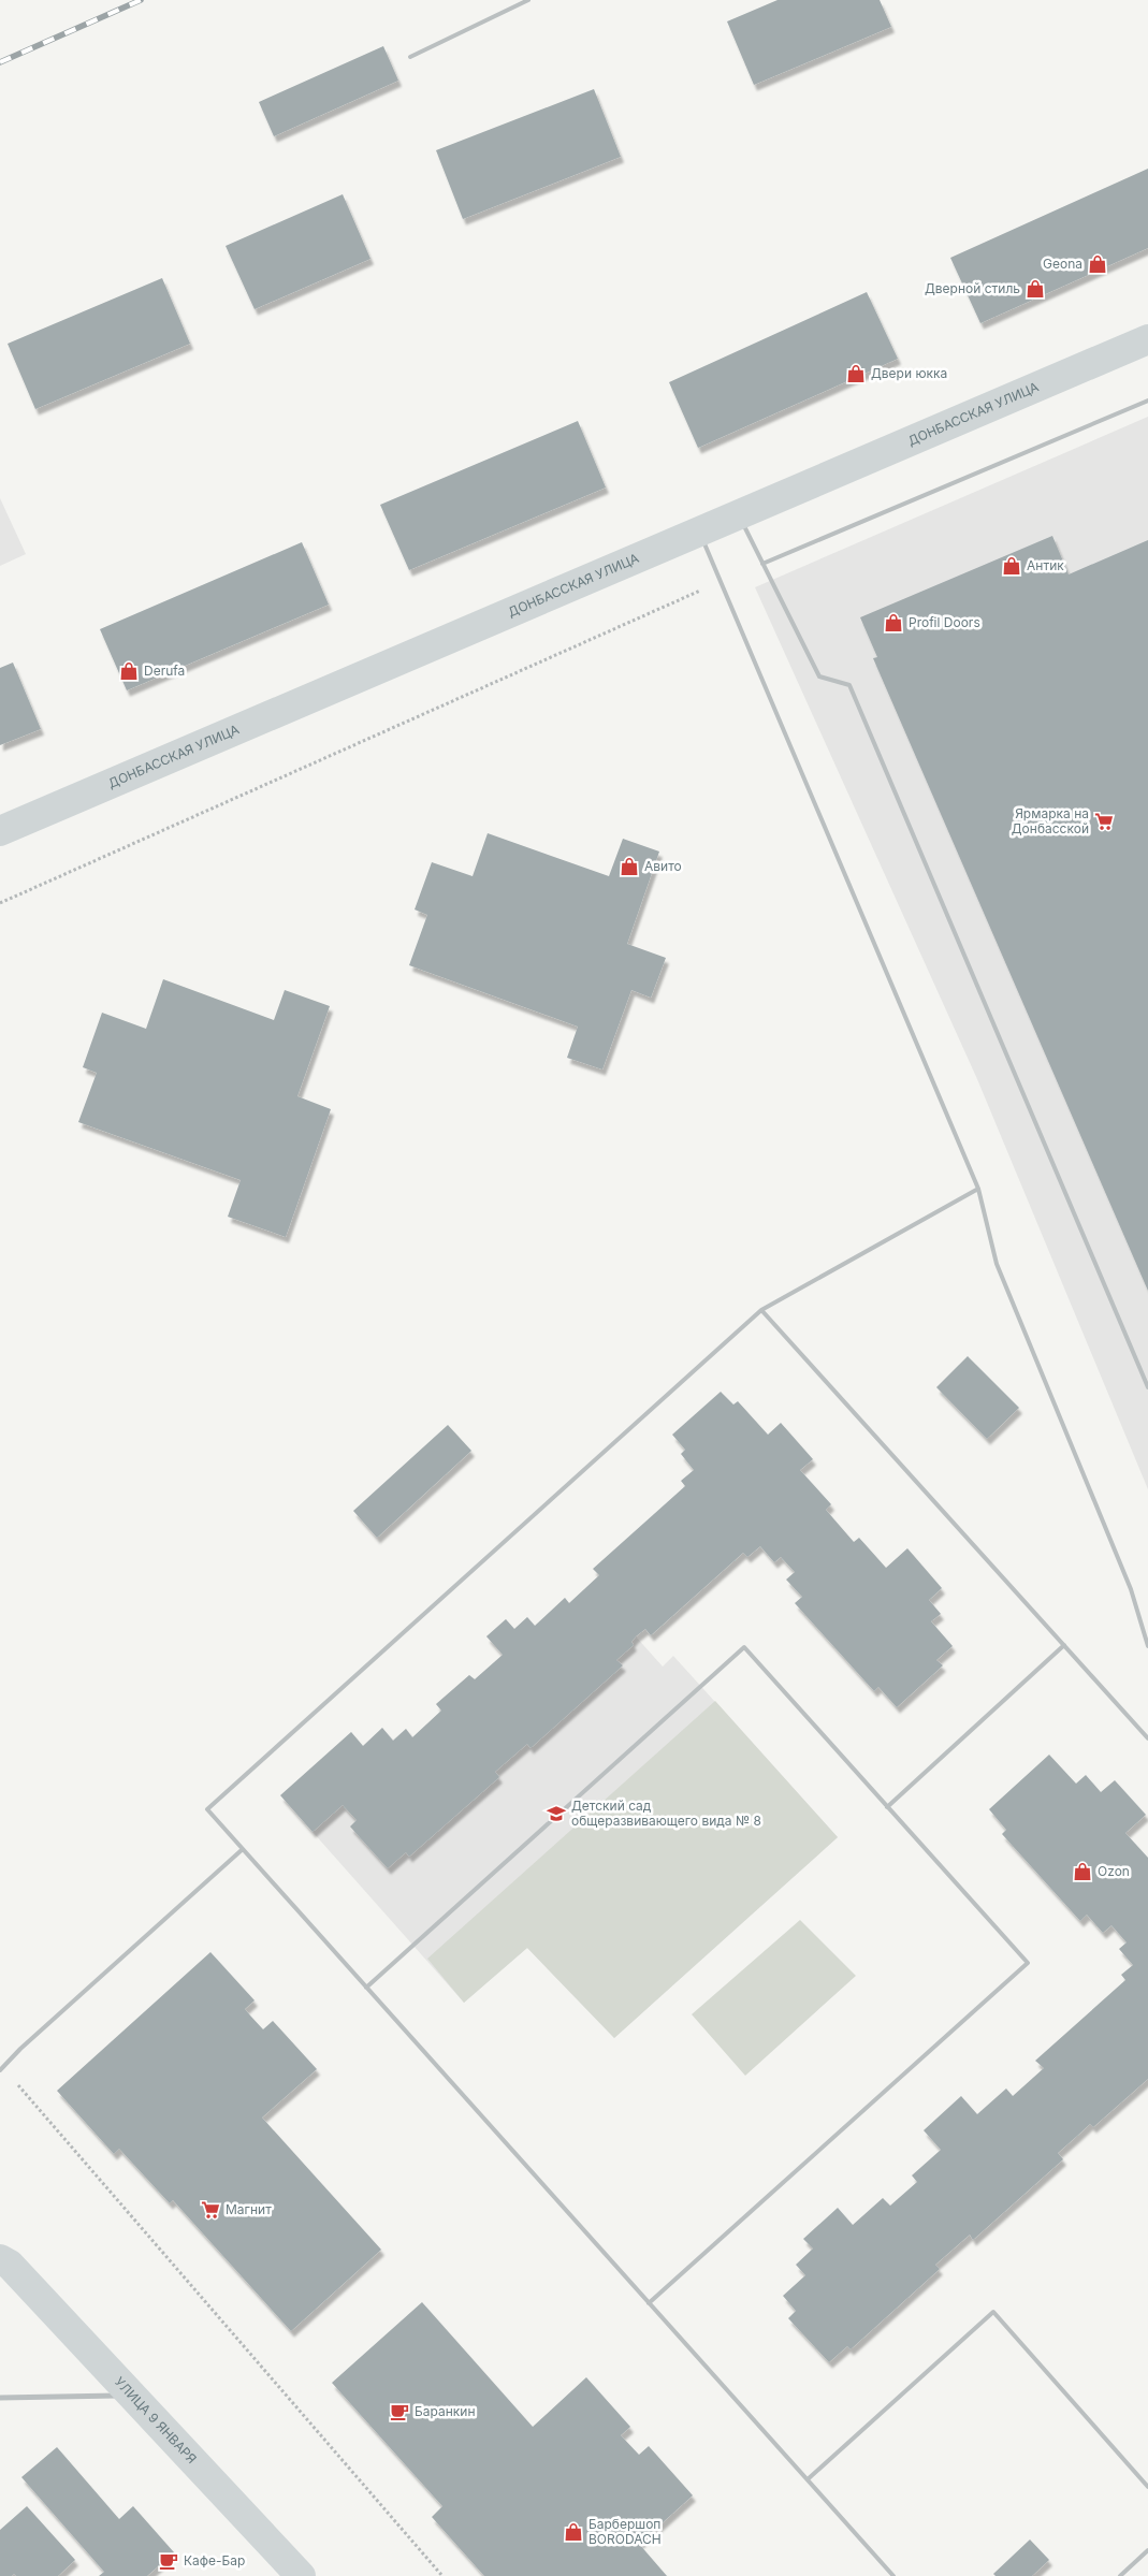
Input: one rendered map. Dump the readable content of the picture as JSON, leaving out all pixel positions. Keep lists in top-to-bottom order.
{
  "streets": {
    "street": ["ДОНБАССКАЯ УЛИЦА", "УЛИЦА 9 ЯНВАРЯ"]
  },
  "places": {
    "shop": [
      "Geona",
      "Дверной стиль",
      "Двери юкка",
      "Антик",
      "Profil Doors",
      "Derufa",
      "Авито",
      "Ozon",
      "Барбершоп BORODACH"
    ],
    "supermarket": ["Ярмарка на Донбасской", "Магнит"],
    "school or university": ["Детский сад общеразвивающего вида № 8"],
    "cafe": ["Баранкин", "Кафе-Бар"]
  }
}
